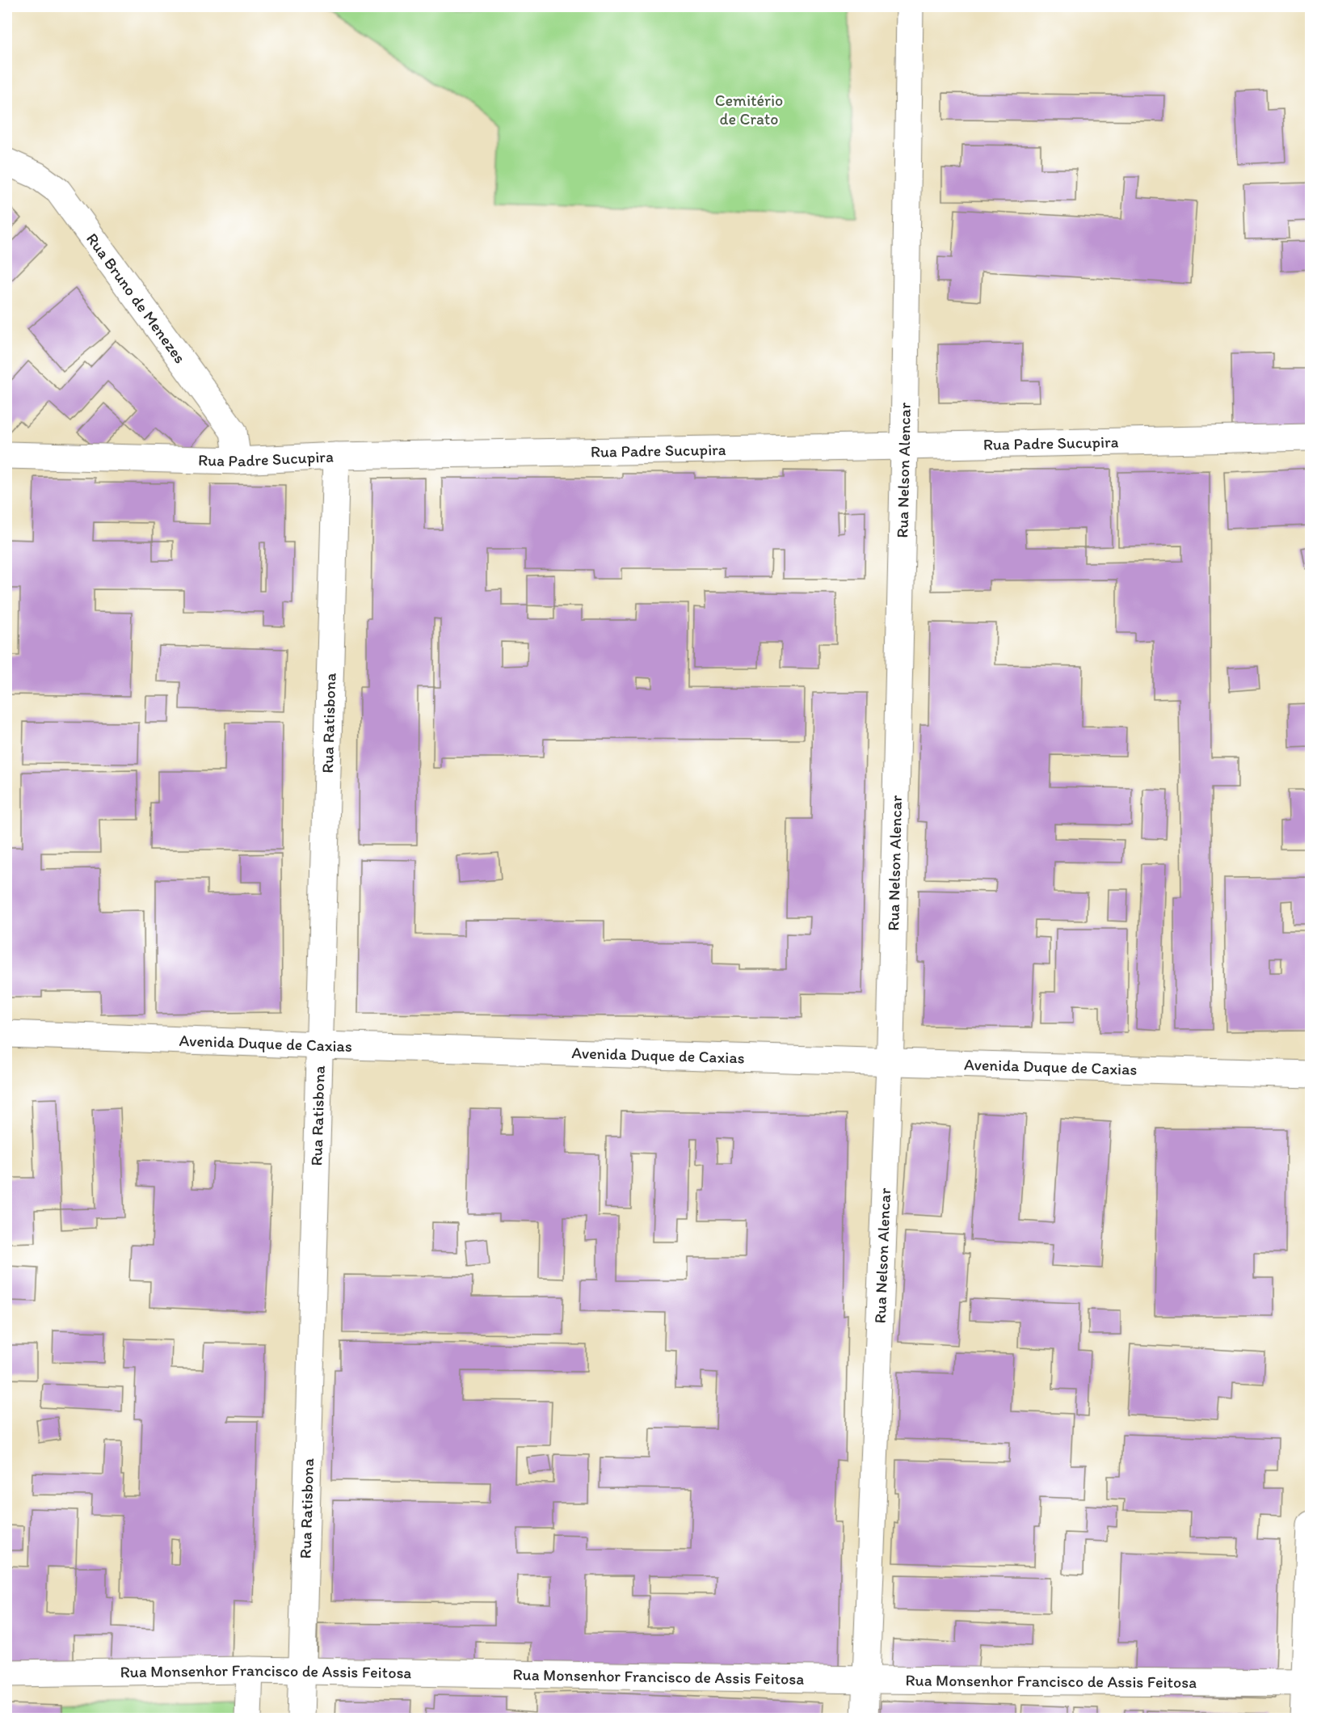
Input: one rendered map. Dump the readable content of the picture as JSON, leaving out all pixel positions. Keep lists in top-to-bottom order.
{
  "streets": {
    "street": [
      "Rua Bruno de Menezes",
      "Rua Padre Sucupira",
      "Rua Nelson Alencar",
      "Rua Ratisbona",
      "Avenida Duque de Caxias",
      "Rua Monsenhor Francisco de Assis Feitosa"
    ]
  },
  "crossings": [
    ["Rua Bruno de Menezes", "Rua Padre Sucupira"],
    ["Rua Padre Sucupira", "Rua Nelson Alencar"],
    ["Rua Padre Sucupira", "Rua Ratisbona"],
    ["Rua Nelson Alencar", "Avenida Duque de Caxias"],
    ["Rua Nelson Alencar", "Rua Monsenhor Francisco de Assis Feitosa"],
    ["Rua Ratisbona", "Avenida Duque de Caxias"],
    ["Rua Ratisbona", "Rua Monsenhor Francisco de Assis Feitosa"]
  ],
  "parks": ["Cemitério de Crato"]
}
